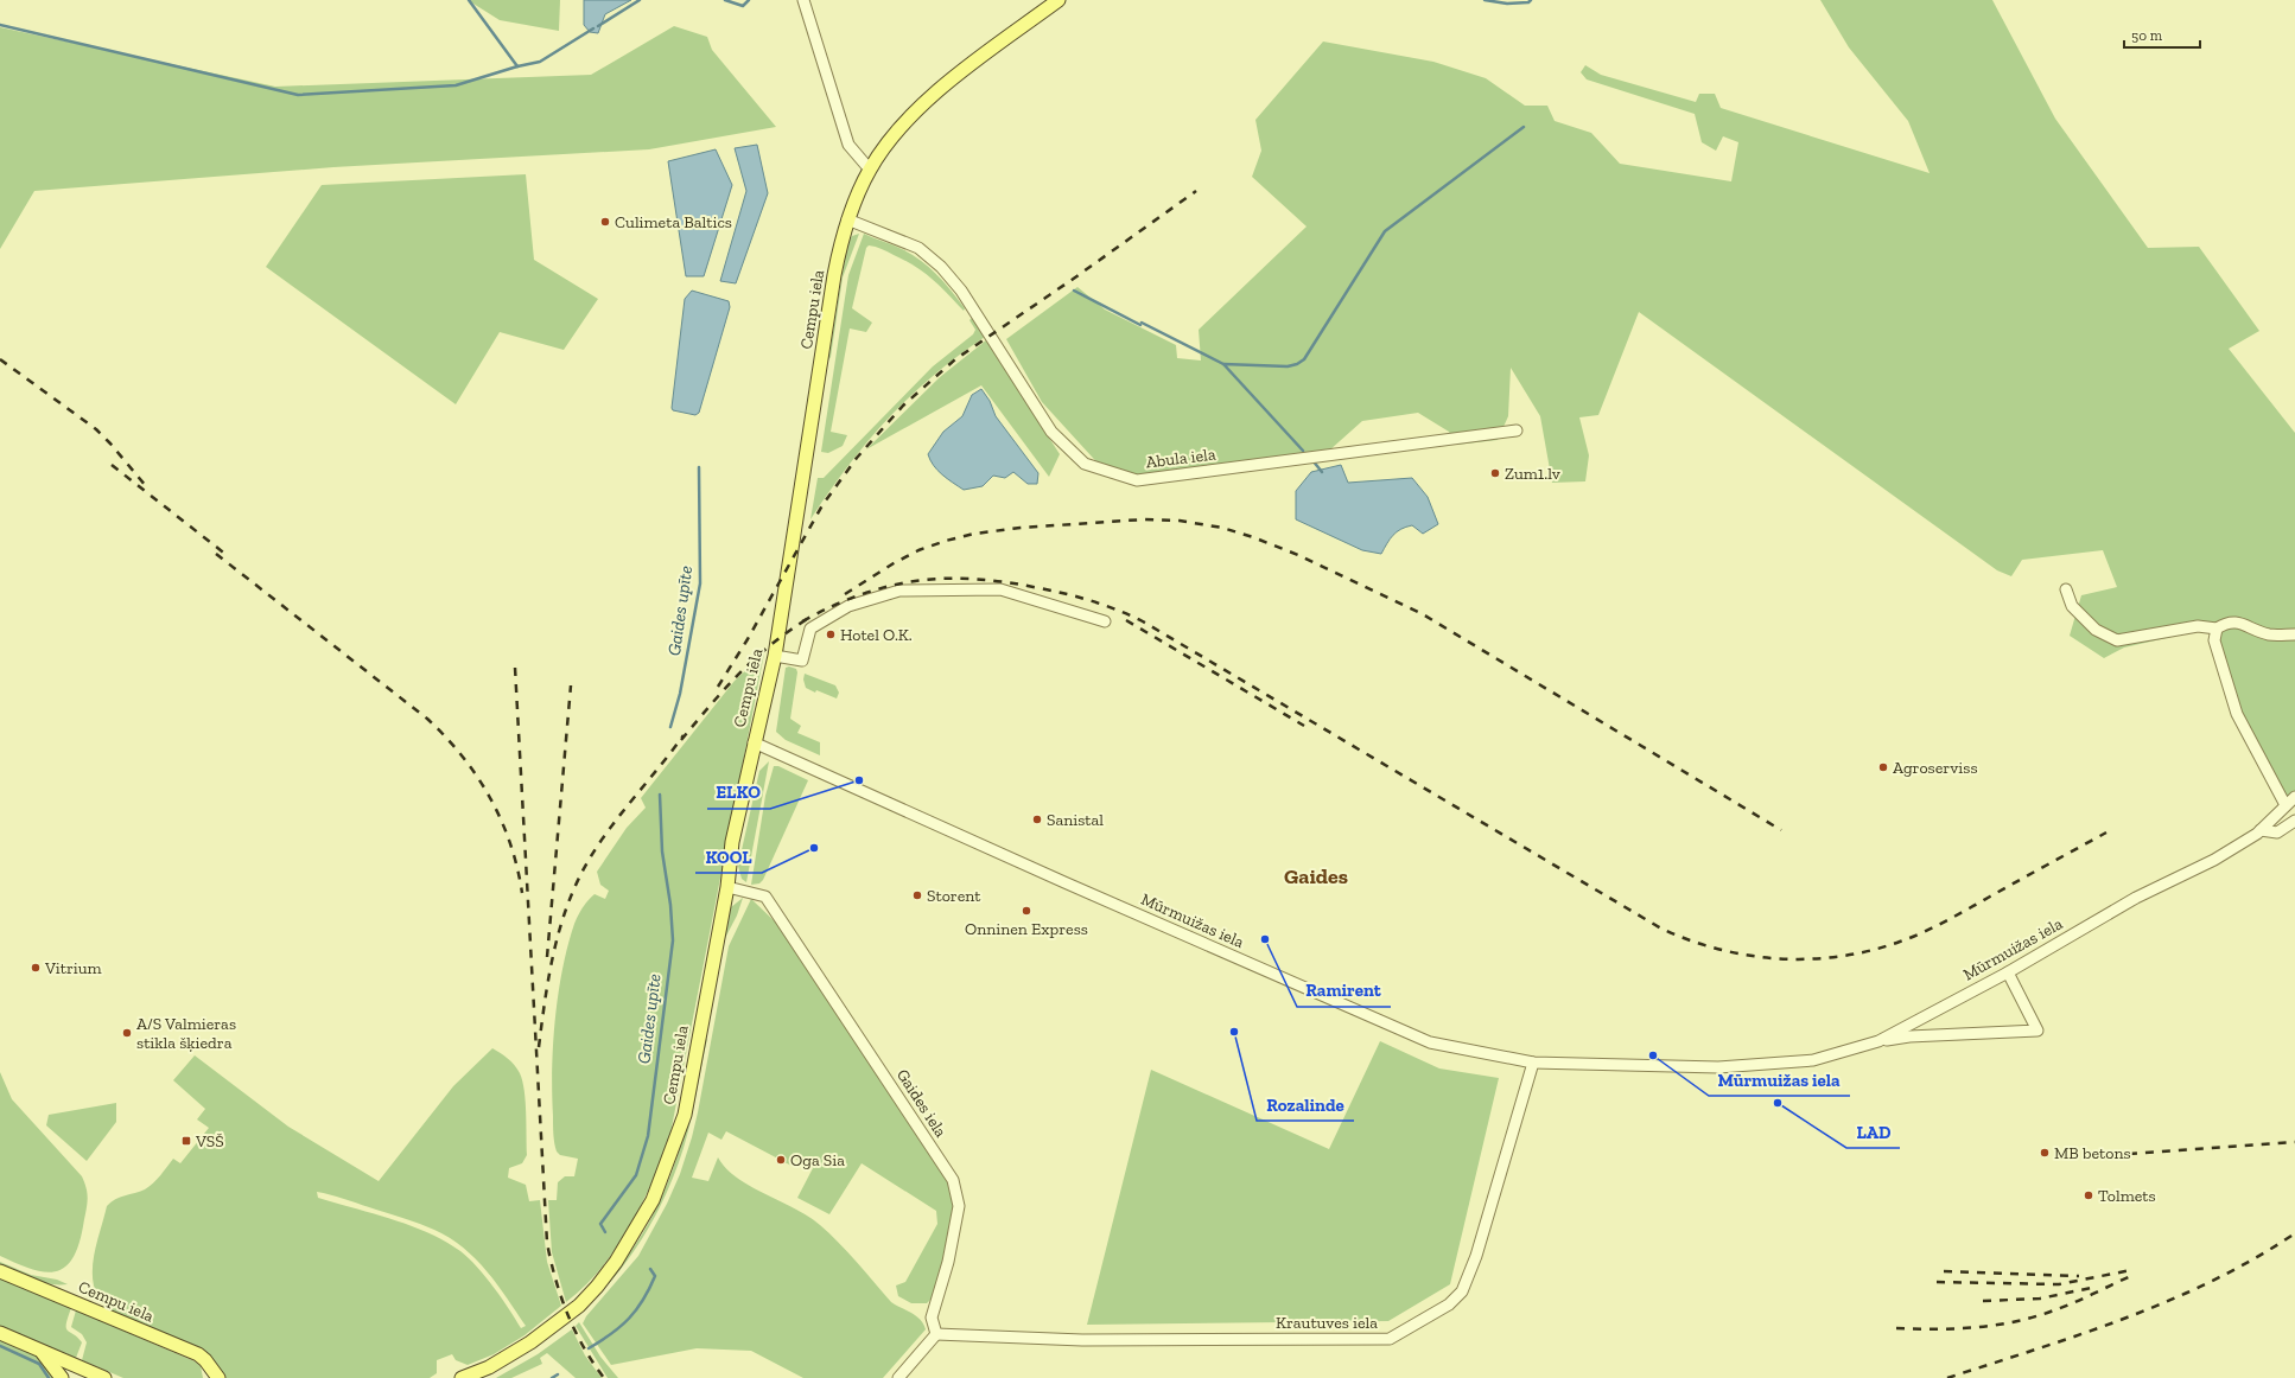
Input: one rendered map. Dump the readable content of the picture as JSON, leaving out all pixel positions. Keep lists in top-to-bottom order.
{
  "streets": {
    "main road": ["Cempu iela"],
    "street": [
      "Abula iela",
      "Mūrmuižas iela",
      "Gaides iela",
      "Krautuves iela"
    ]
  },
  "crossings": [
    ["Cempu iela", "Abula iela"],
    ["Cempu iela", "Mūrmuižas iela"],
    ["Cempu iela", "Gaides iela"],
    ["Mūrmuižas iela", "Krautuves iela"],
    ["Gaides iela", "Krautuves iela"]
  ],
  "districts": ["Gaides"],
  "water": ["Gaides upīte"],
  "places": {
    "other": [
      "Culimeta Baltics",
      "Zum1.lv",
      "Hotel O.K.",
      "Agroserviss",
      "ELKO",
      "Sanistal",
      "KOOL",
      "Storent",
      "Onninen Express",
      "Ramirent",
      "Vitrium",
      "Rozalinde",
      "A/S Valmieras stikla šķiedra",
      "Mūrmuižas iela",
      "LAD",
      "MB betons",
      "Oga Sia",
      "Tolmets"
    ],
    "transit": ["VSŠ"]
  },
  "scale_bar": "50 m"
}
